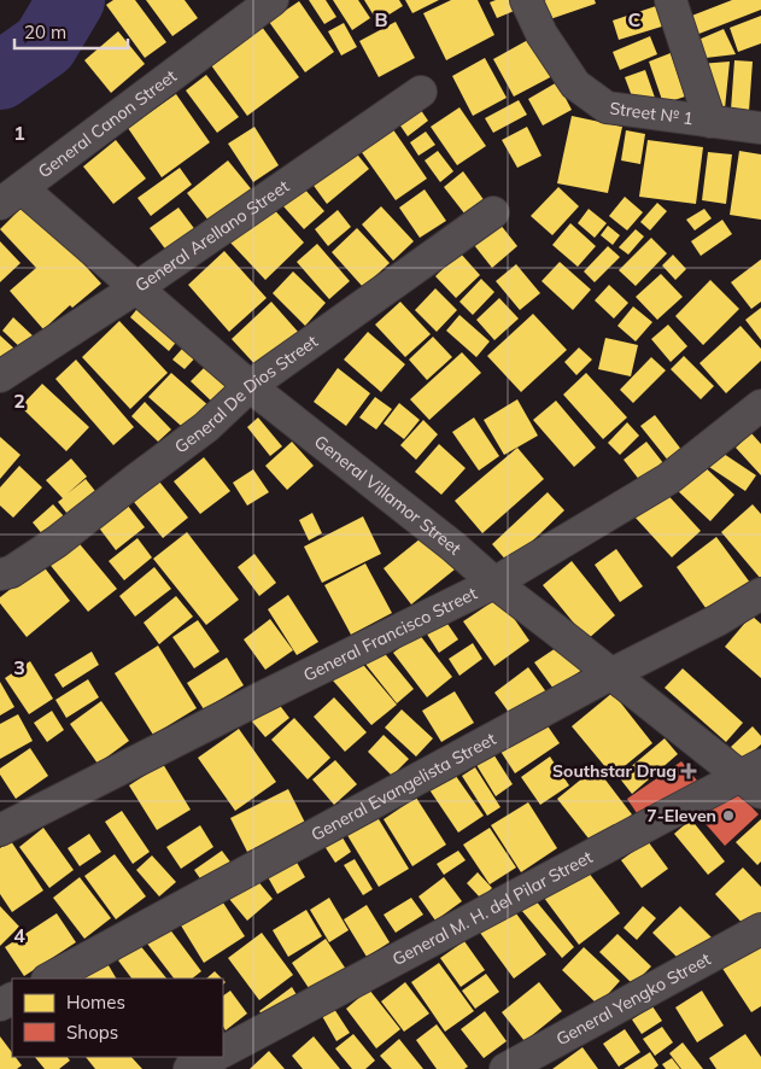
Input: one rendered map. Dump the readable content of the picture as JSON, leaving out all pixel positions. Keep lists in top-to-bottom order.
{
  "streets": {
    "street": [
      "Street № 1",
      "General Canon Street",
      "General Arellano Street",
      "General De Dios Street",
      "General Villamor Street",
      "General Francisco Street",
      "General Evangelista Street",
      "General M. H. del Pilar Street",
      "General Yengko Street"
    ]
  },
  "crossings": [
    ["General Canon Street", "General Villamor Street"],
    ["General Arellano Street", "General Villamor Street"],
    ["General De Dios Street", "General Villamor Street"],
    ["General Villamor Street", "General Francisco Street"],
    ["General Villamor Street", "General Evangelista Street"],
    ["General Villamor Street", "General M. H. del Pilar Street"]
  ],
  "places": {
    "health": ["Southstar Drug"],
    "other": ["7-Eleven"]
  },
  "legend": ["Homes", "Shops"],
  "scale_bar": "20 m",
  "grid": {
    "columns": ["B", "C"],
    "rows": [
      "1",
      "2",
      "3",
      "4"
    ]
  }
}
